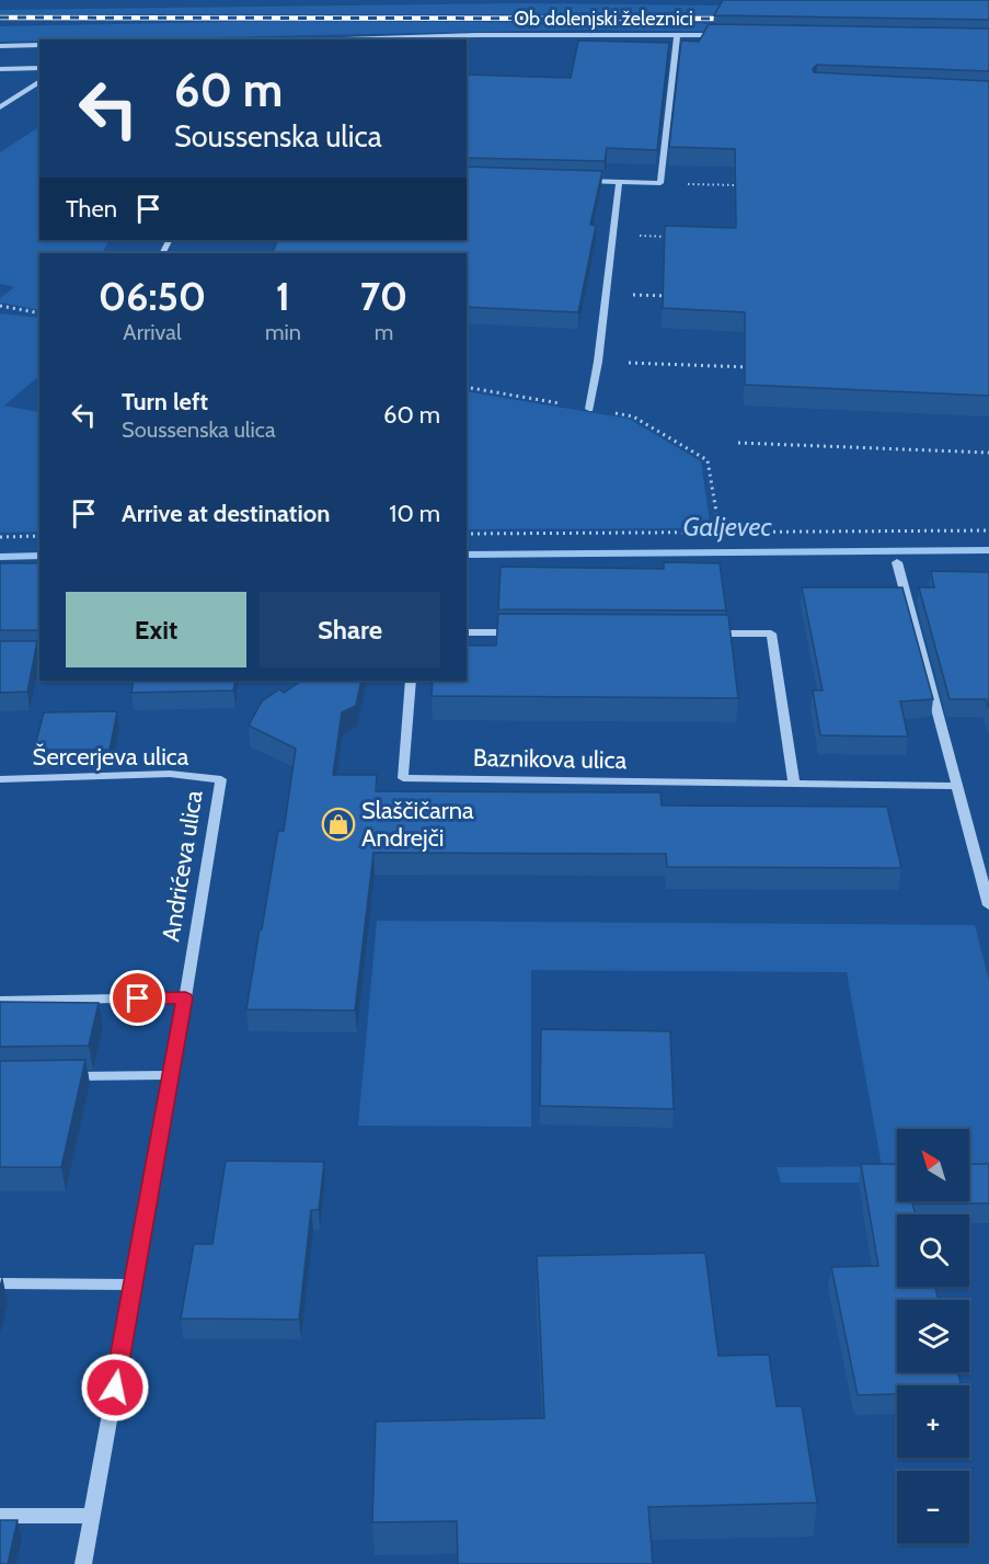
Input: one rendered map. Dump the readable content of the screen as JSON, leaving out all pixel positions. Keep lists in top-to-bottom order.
{
  "streets": {
    "street": [
      "Ob dolenjski železnici",
      "Šercerjeva ulica",
      "Baznikova ulica",
      "Andrićeva ulica"
    ]
  },
  "crossings": [
    ["Šercerjeva ulica", "Andrićeva ulica"]
  ],
  "water": ["Galjevec"],
  "places": {
    "shop": ["Slaščičarna Andrejči"]
  },
  "north": "top left",
  "page": {
    "turn": ["60 m", "Soussenska ulica"],
    "then": "Then",
    "eta": [
      "06:50",
      "Arrival",
      "1",
      "min",
      "70",
      "m"
    ],
    "list": [
      {
        "name": "Turn left",
        "note": "Soussenska ulica",
        "value": "60 m"
      },
      {
        "name": "Arrive at destination",
        "value": "10 m"
      }
    ],
    "buttons": ["Exit", "Share"],
    "map_buttons": ["+", "−"]
  }
}
